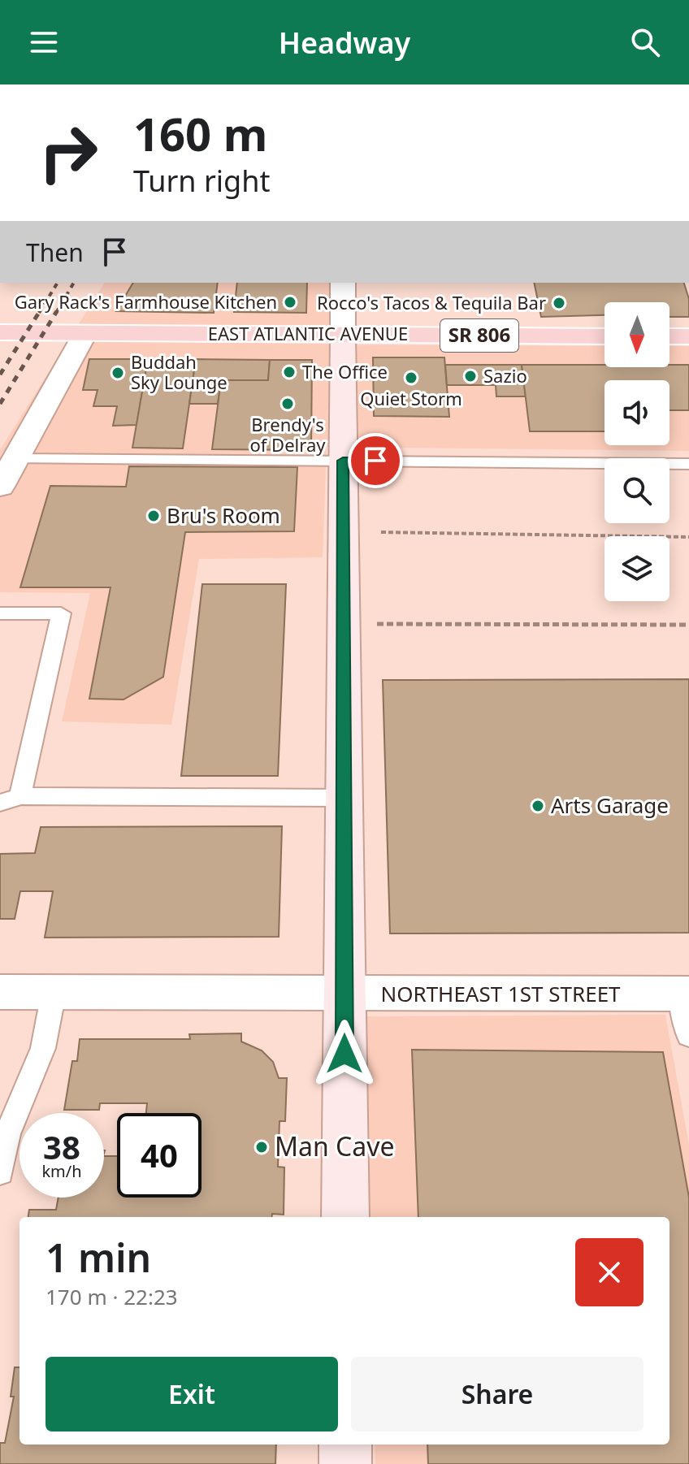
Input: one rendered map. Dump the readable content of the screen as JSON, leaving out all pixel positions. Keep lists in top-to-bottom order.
{
  "streets": {
    "main road": ["EAST ATLANTIC AVENUE", "SR 806"],
    "street": ["NORTHEAST 1ST STREET"]
  },
  "places": [
    "Gary Rack's Farmhouse Kitchen",
    "Rocco's Tacos & Tequila Bar",
    "The Office",
    "Buddah Sky Lounge",
    "Sazio",
    "Quiet Storm",
    "Brendy's of Delray",
    "Bru's Room",
    "Arts Garage",
    "Man Cave"
  ],
  "north": "bottom",
  "page": {
    "header": "Headway",
    "turn": ["160 m", "Turn right"],
    "then": "Then",
    "speed": "38 km/h",
    "limit": "40",
    "heading": ["1 min", "170 m · 22:23"],
    "buttons": ["Exit", "Share"]
  }
}
